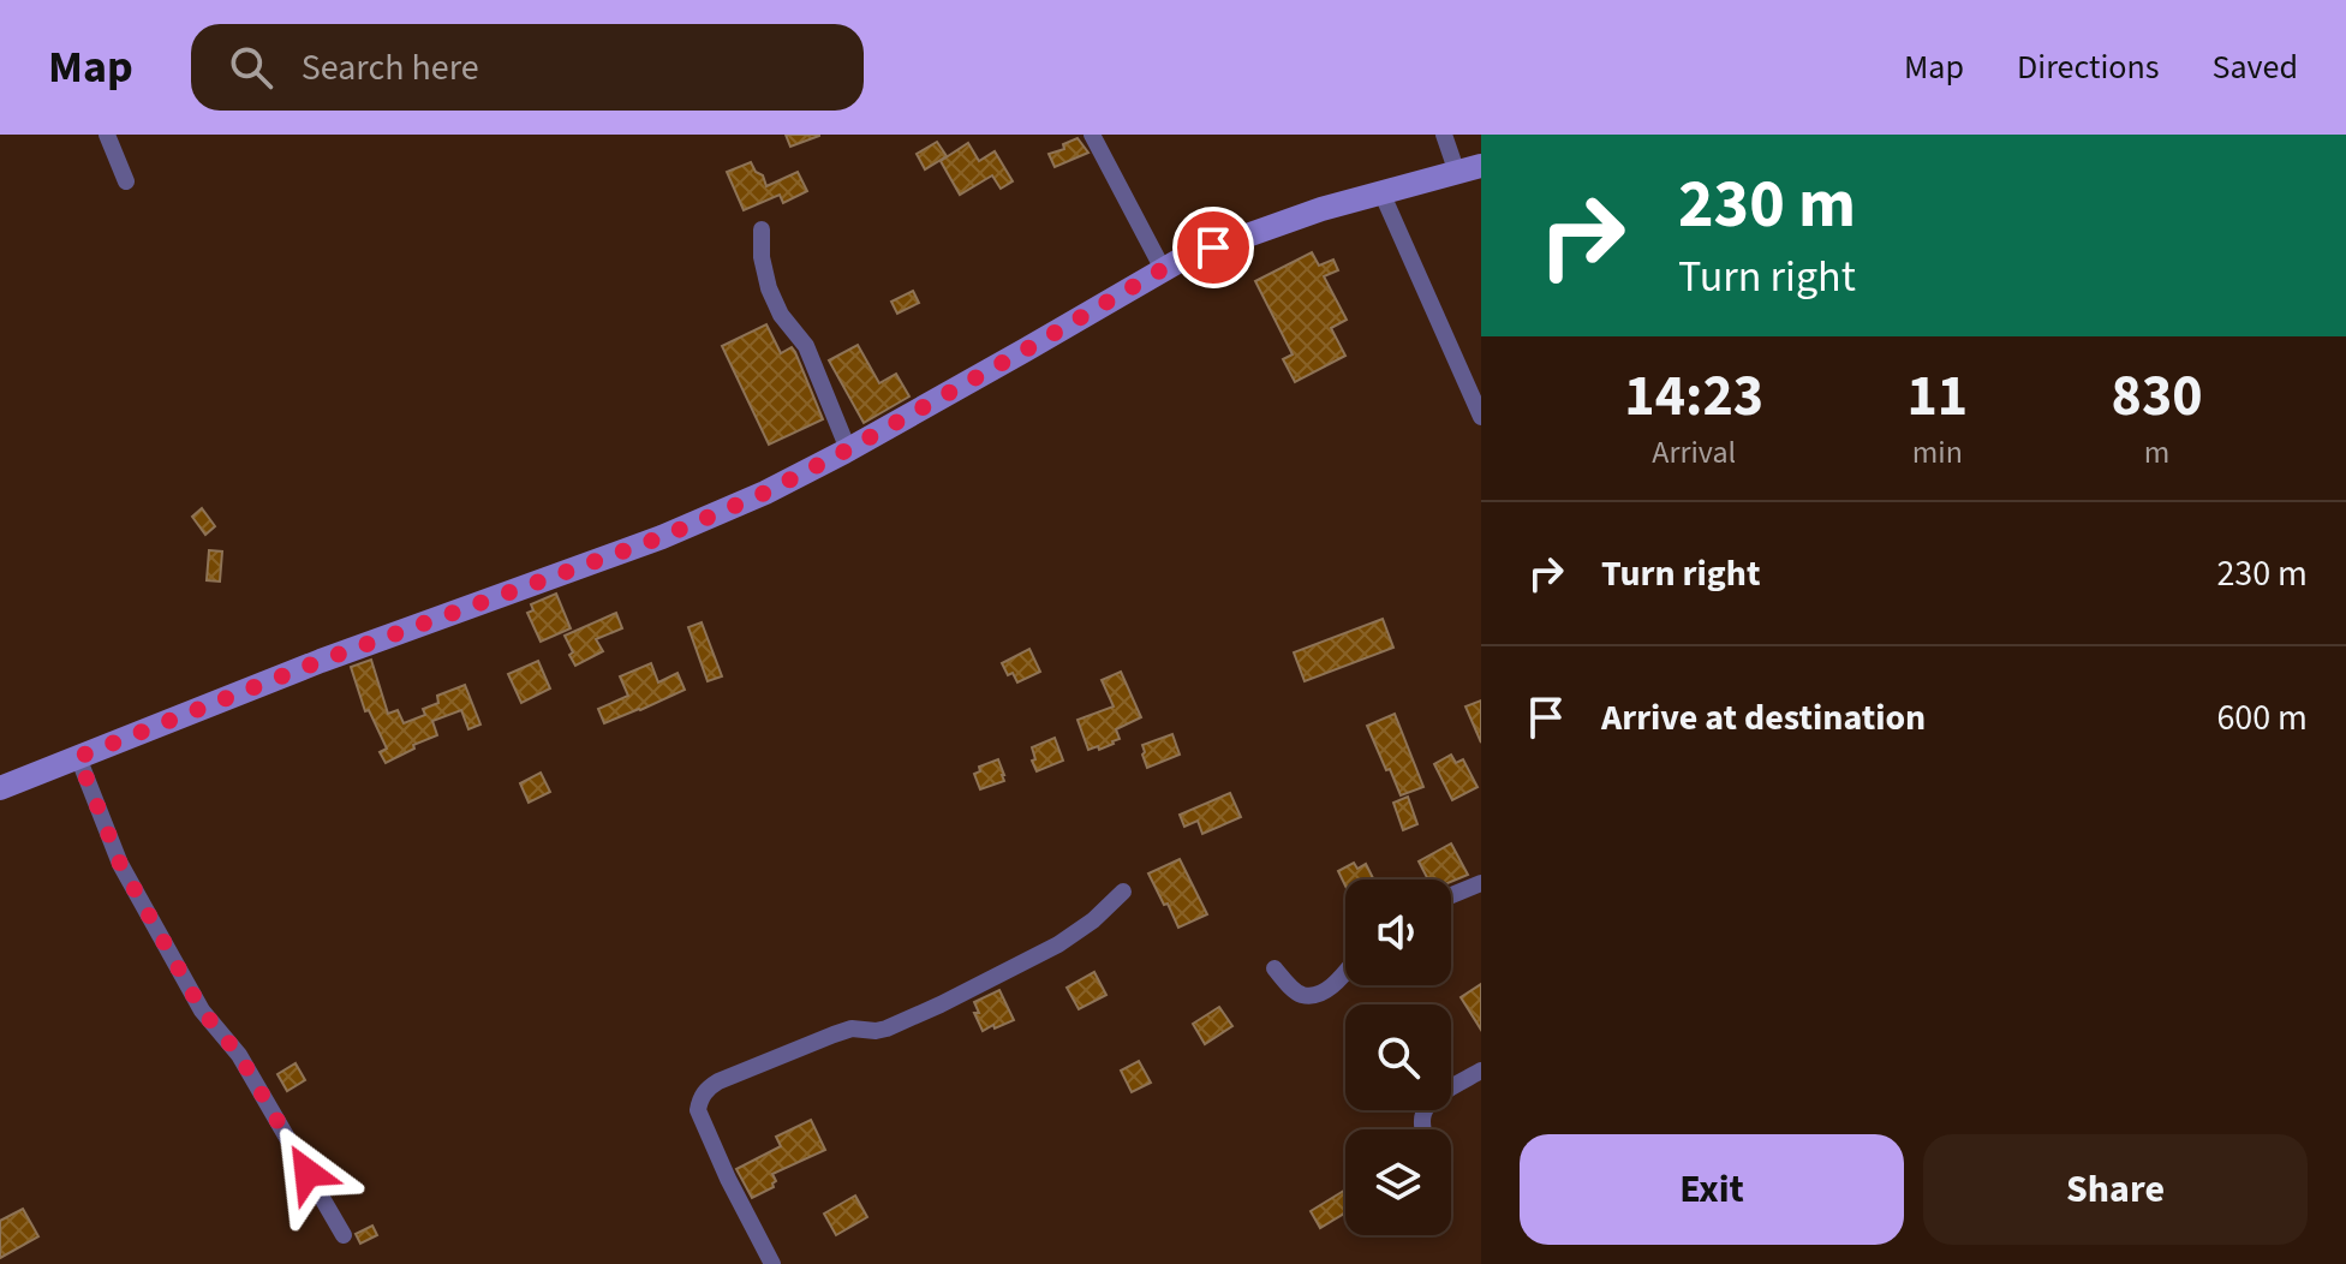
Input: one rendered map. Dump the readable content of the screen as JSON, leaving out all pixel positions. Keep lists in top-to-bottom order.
{
  "page": {
    "header": "Map",
    "search": "Search here",
    "nav": ["Map", "Directions", "Saved"],
    "turn": ["230 m", "Turn right"],
    "eta": [
      "14:23",
      "Arrival",
      "11",
      "min",
      "830",
      "m"
    ],
    "list": [
      {
        "name": "Turn right",
        "value": "230 m"
      },
      {
        "name": "Arrive at destination",
        "value": "600 m"
      }
    ],
    "buttons": ["Exit", "Share"]
  }
}
